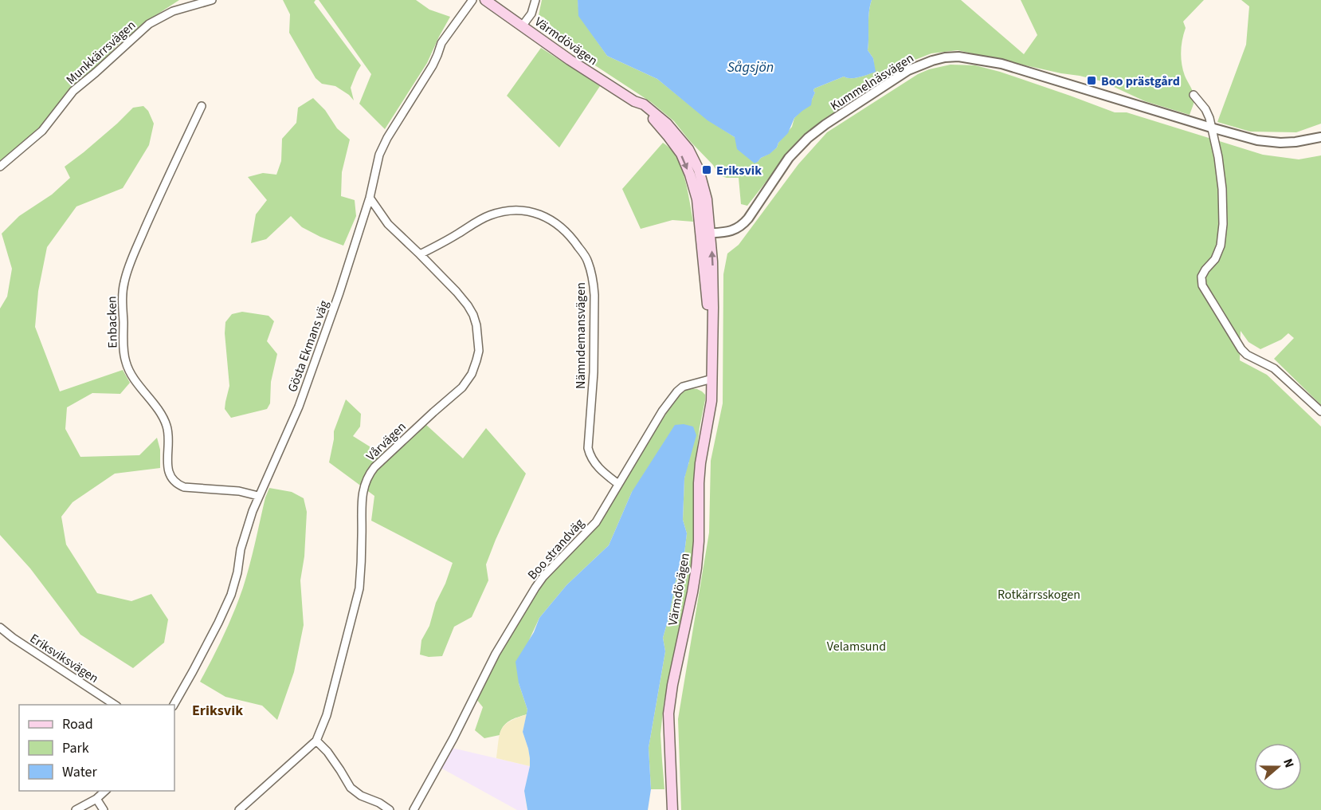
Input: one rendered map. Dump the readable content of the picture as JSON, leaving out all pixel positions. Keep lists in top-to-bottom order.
{
  "streets": {
    "main road": ["Värmdövägen"],
    "street": [
      "Munkkärrsvägen",
      "Kummelnäsvägen",
      "Enbacken",
      "Nämndemansvägen",
      "Gösta Ekmans väg",
      "Vårvägen",
      "Boo strandväg",
      "Eriksviksvägen"
    ]
  },
  "crossings": [
    ["Värmdövägen", "Kummelnäsvägen"],
    ["Värmdövägen", "Boo strandväg"],
    ["Enbacken", "Gösta Ekmans väg"],
    ["Nämndemansvägen", "Vårvägen"],
    ["Nämndemansvägen", "Boo strandväg"],
    ["Gösta Ekmans väg", "Vårvägen"]
  ],
  "districts": ["Eriksvik"],
  "water": ["Sågsjön"],
  "parks": ["Rotkärrsskogen", "Velamsund"],
  "places": {
    "transit": ["Boo prästgård", "Eriksvik"]
  },
  "legend": ["Road", "Park", "Water"],
  "north": "right"
}
